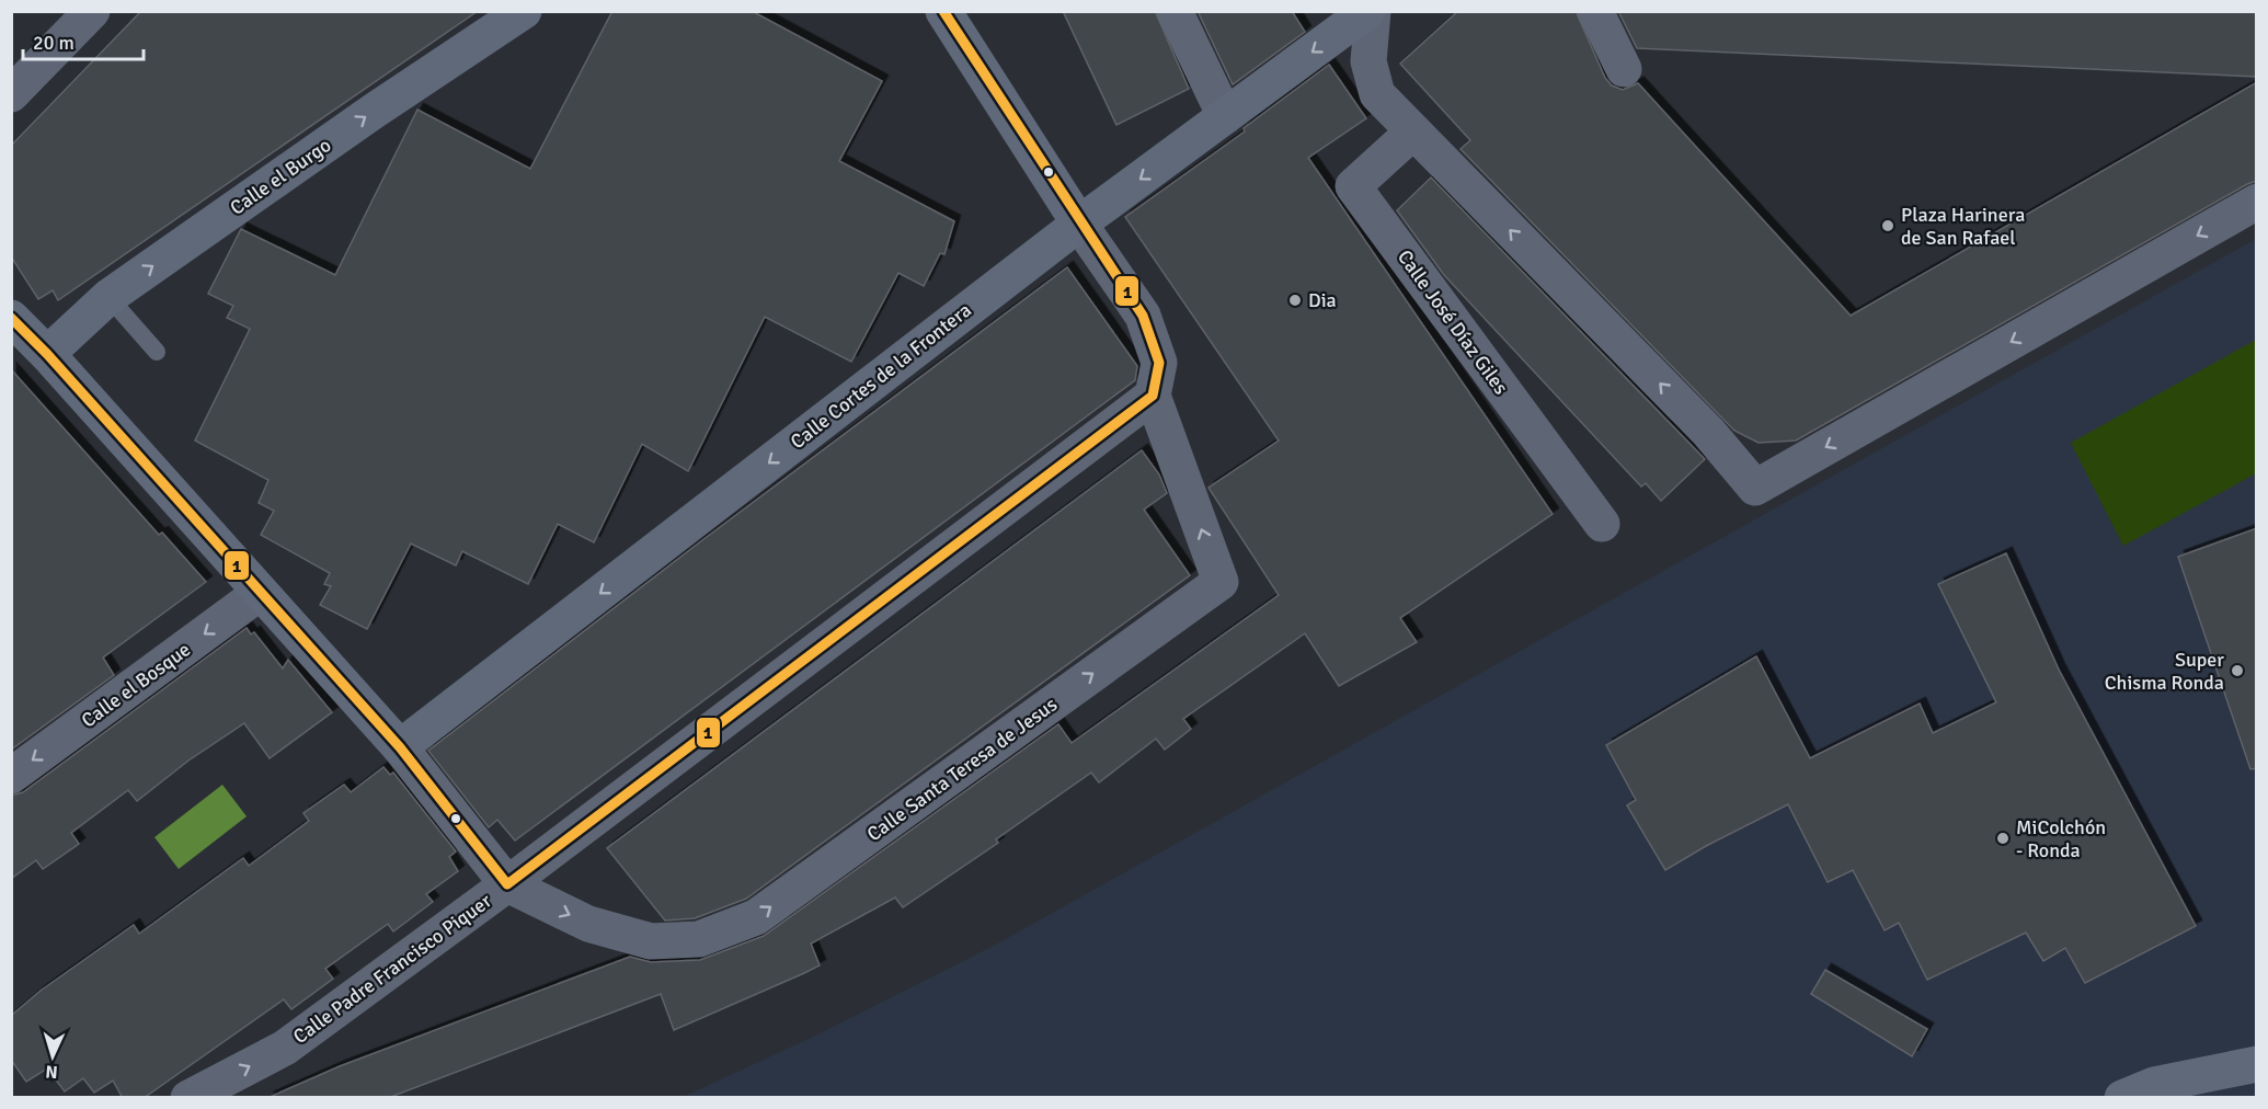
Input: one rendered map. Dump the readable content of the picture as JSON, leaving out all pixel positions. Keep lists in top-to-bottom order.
{
  "streets": {
    "street": [
      "Calle el Burgo",
      "Calle José Díaz Giles",
      "Calle Cortes de la Frontera",
      "Calle el Bosque",
      "Calle Santa Teresa de Jesus",
      "Calle Padre Francisco Piquer"
    ]
  },
  "crossings": [
    ["Calle Santa Teresa de Jesus", "Calle Padre Francisco Piquer"]
  ],
  "one_way": ["Calle el Burgo", "Calle Cortes de la Frontera", "Calle el Bosque"],
  "places": [
    "Plaza Harinera de San Rafael",
    "Dia",
    "Super Chisma Ronda",
    "MiColchón - Ronda"
  ],
  "lines": ["transit line 1"],
  "scale_bar": "20 m",
  "north": "bottom"
}
